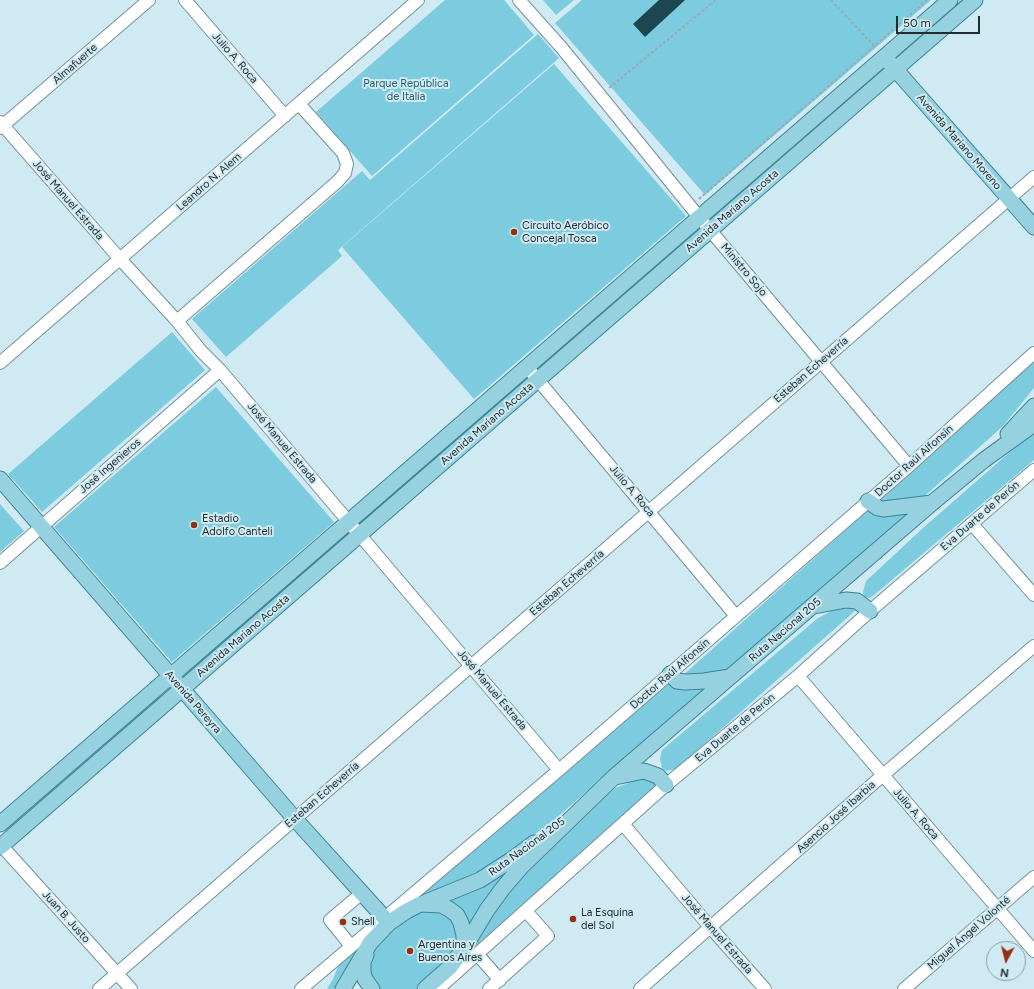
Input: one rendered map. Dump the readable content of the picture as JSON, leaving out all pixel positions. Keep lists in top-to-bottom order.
{
  "streets": {
    "main road": [
      "Avenida Mariano Moreno",
      "Avenida Mariano Acosta",
      "Ruta Nacional 205",
      "Avenida Pereyra"
    ],
    "street": [
      "Julio A. Roca",
      "Almafuerte",
      "Leandro N. Alem",
      "José Manuel Estrada",
      "Ministro Sojo",
      "Esteban Echeverría",
      "Doctor Raúl Alfonsín",
      "José Ingenieros",
      "Eva Duarte de Perón",
      "Asencio José Ibarbia",
      "Juan B. Justo",
      "Miguel Ángel Volonté"
    ]
  },
  "crossings": [
    ["Julio A. Roca", "Leandro N. Alem"],
    ["Julio A. Roca", "Avenida Mariano Acosta"],
    ["Julio A. Roca", "Esteban Echeverría"],
    ["Julio A. Roca", "Doctor Raúl Alfonsín"],
    ["Julio A. Roca", "Eva Duarte de Perón"],
    ["Julio A. Roca", "Asencio José Ibarbia"],
    ["Julio A. Roca", "Miguel Ángel Volonté"],
    ["Almafuerte", "José Manuel Estrada"],
    ["Avenida Mariano Moreno", "Avenida Mariano Acosta"],
    ["Avenida Mariano Moreno", "Esteban Echeverría"],
    ["Leandro N. Alem", "José Manuel Estrada"],
    ["José Manuel Estrada", "Avenida Mariano Acosta"],
    ["José Manuel Estrada", "Esteban Echeverría"],
    ["José Manuel Estrada", "Doctor Raúl Alfonsín"],
    ["José Manuel Estrada", "José Ingenieros"],
    ["José Manuel Estrada", "Eva Duarte de Perón"],
    ["José Manuel Estrada", "Asencio José Ibarbia"],
    ["Avenida Mariano Acosta", "Ministro Sojo"],
    ["Avenida Mariano Acosta", "Avenida Pereyra"],
    ["Avenida Mariano Acosta", "Juan B. Justo"],
    ["Ministro Sojo", "Esteban Echeverría"],
    ["Ministro Sojo", "Doctor Raúl Alfonsín"],
    ["Esteban Echeverría", "Avenida Pereyra"],
    ["Esteban Echeverría", "Juan B. Justo"],
    ["Doctor Raúl Alfonsín", "Ruta Nacional 205"],
    ["Doctor Raúl Alfonsín", "Avenida Pereyra"],
    ["José Ingenieros", "Avenida Pereyra"],
    ["Eva Duarte de Perón", "Ruta Nacional 205"],
    ["Ruta Nacional 205", "Avenida Pereyra"]
  ],
  "parks": ["Parque República de Italia"],
  "places": [
    "Circuito Aeróbico Concejal Tosca",
    "Estadio Adolfo Canteli",
    "La Esquina del Sol",
    "Shell",
    "Argentina y Buenos Aires"
  ],
  "scale_bar": "50 m",
  "north": "bottom"
}
